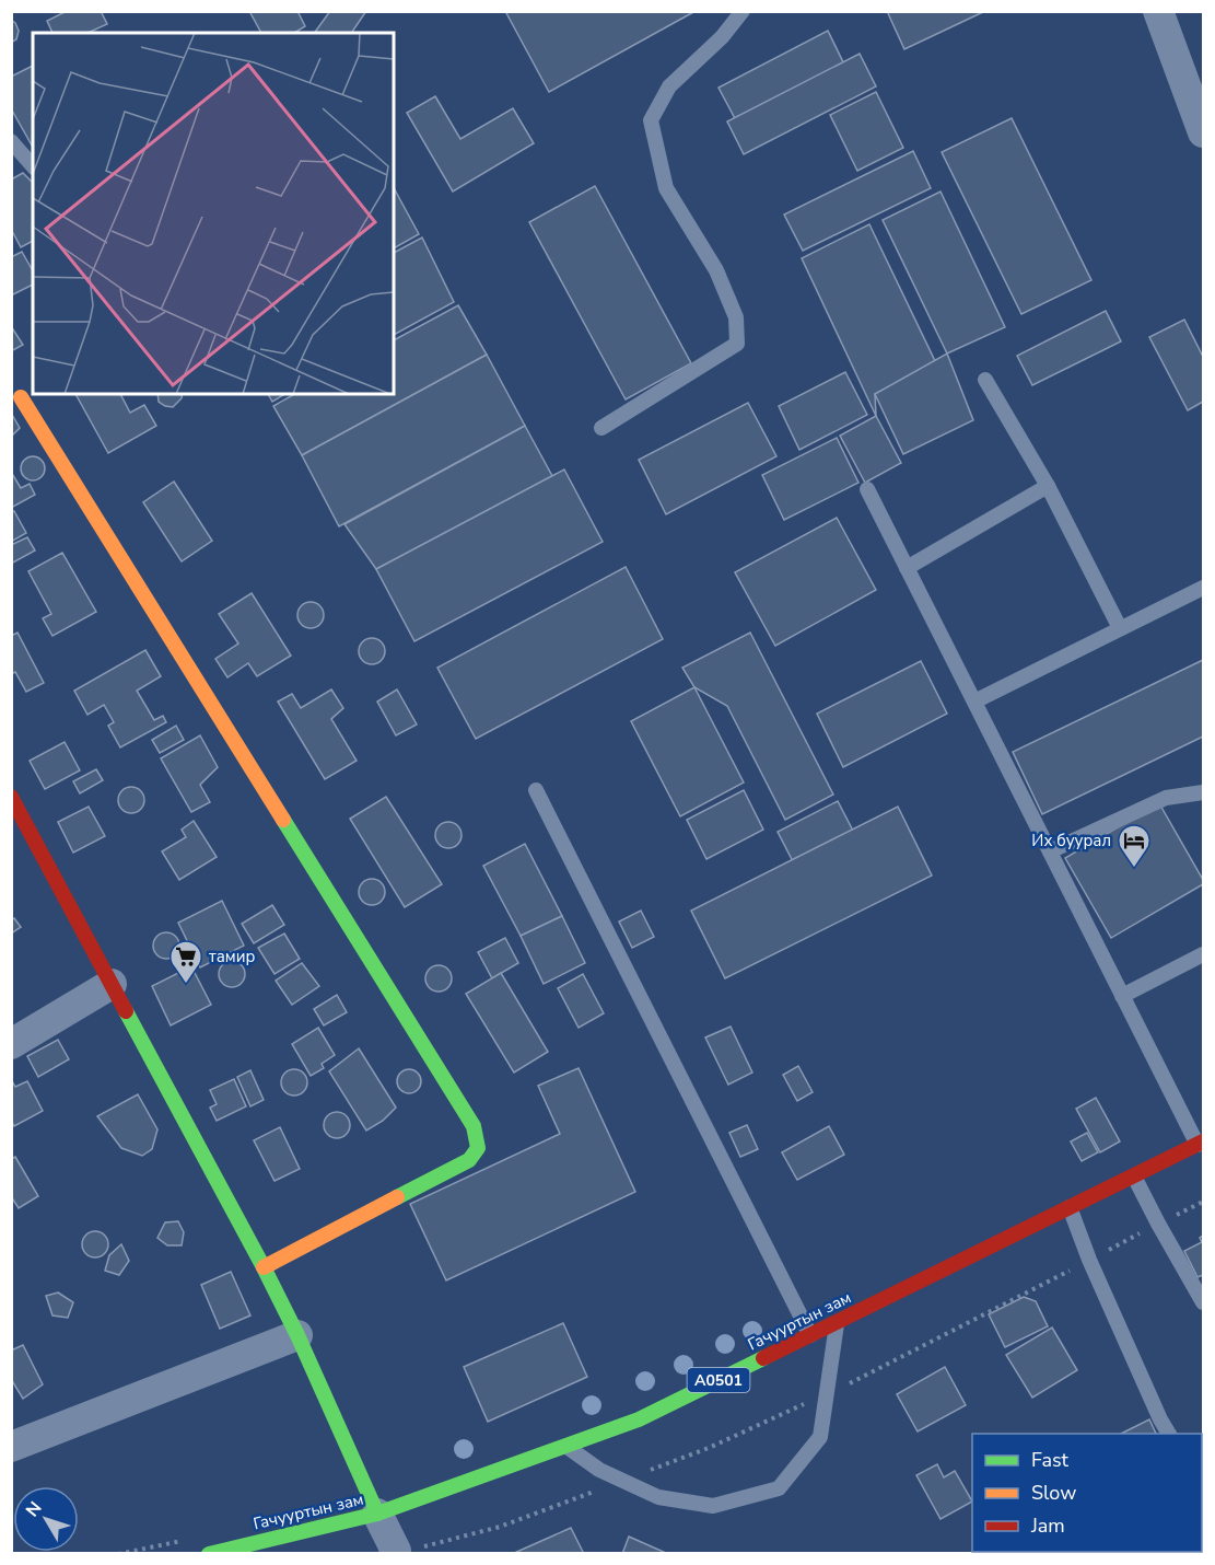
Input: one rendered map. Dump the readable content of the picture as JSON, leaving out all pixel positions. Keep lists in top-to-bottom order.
{
  "streets": {
    "main road": ["Гачууртын зам", "A0501"]
  },
  "places": {
    "hotel": ["Их буурал"],
    "supermarket": ["тамир"]
  },
  "legend": ["Fast", "Slow", "Jam"],
  "north": "top left"
}
